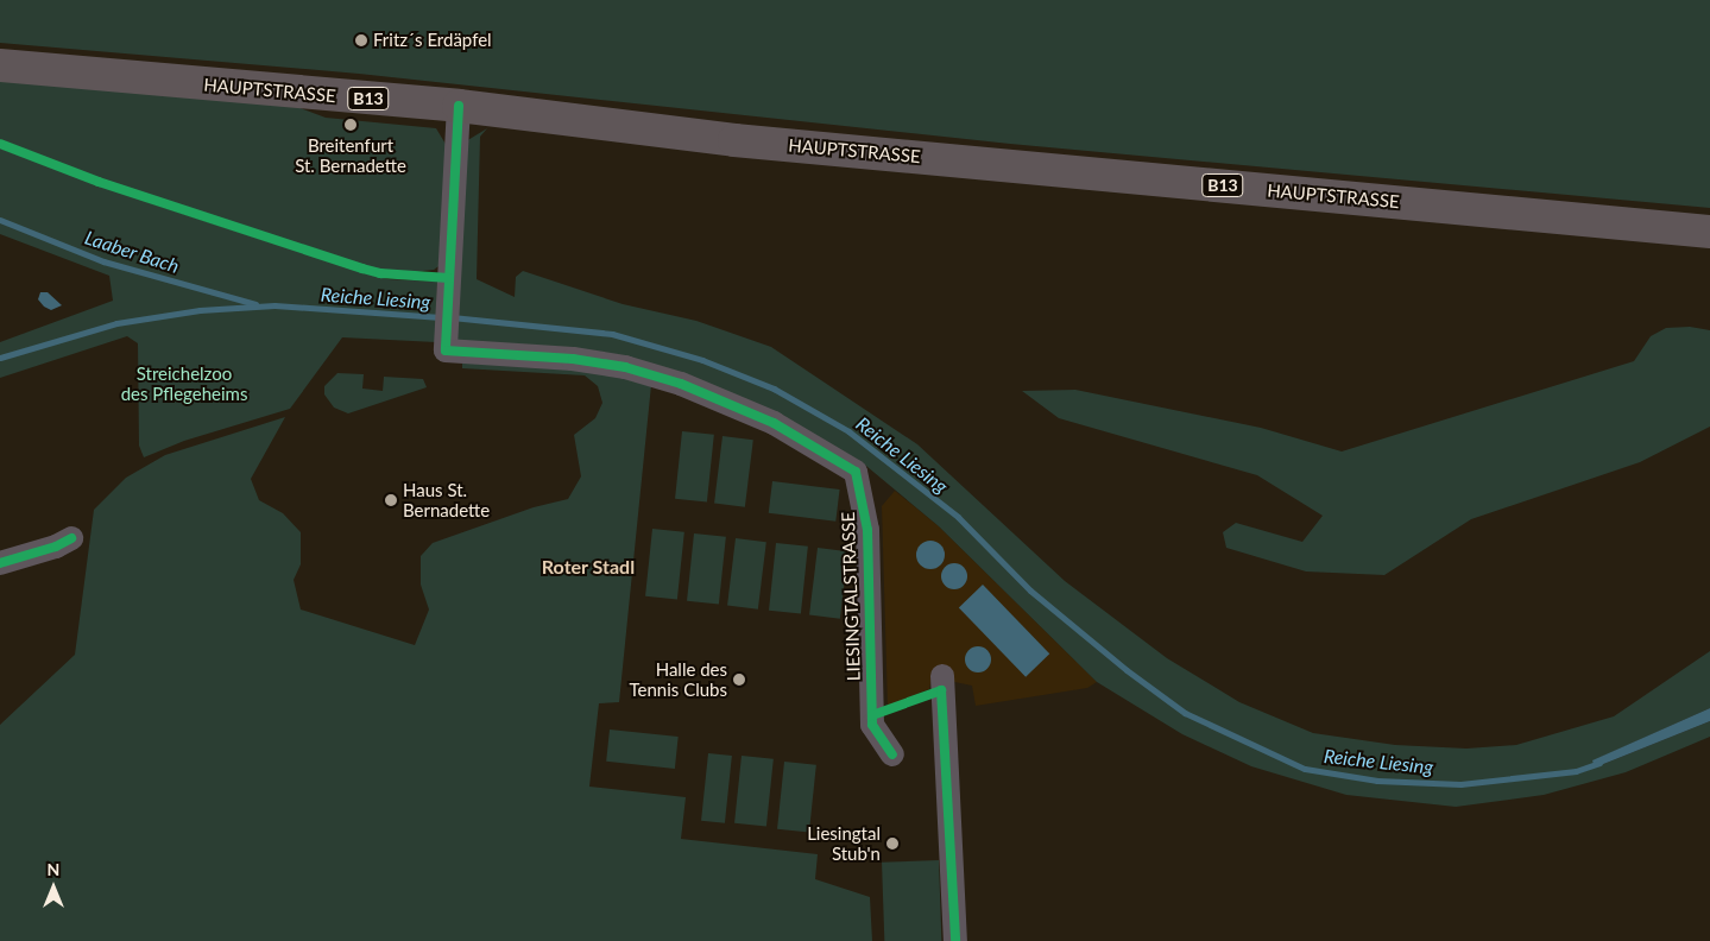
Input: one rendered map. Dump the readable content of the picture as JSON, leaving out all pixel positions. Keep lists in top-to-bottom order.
{
  "streets": {
    "main road": ["HAUPTSTRASSE", "B13"],
    "street": ["LIESINGTALSTRASSE"]
  },
  "crossings": [
    ["HAUPTSTRASSE", "LIESINGTALSTRASSE"]
  ],
  "districts": ["Roter Stadl"],
  "water": ["Laaber Bach", "Reiche Liesing"],
  "parks": ["Streichelzoo des Pflegeheims"],
  "places": [
    "Fritz´s Erdäpfel",
    "Breitenfurt St. Bernadette",
    "Haus St. Bernadette",
    "Halle des Tennis Clubs",
    "Liesingtal Stub'n"
  ],
  "north": "top"
}
